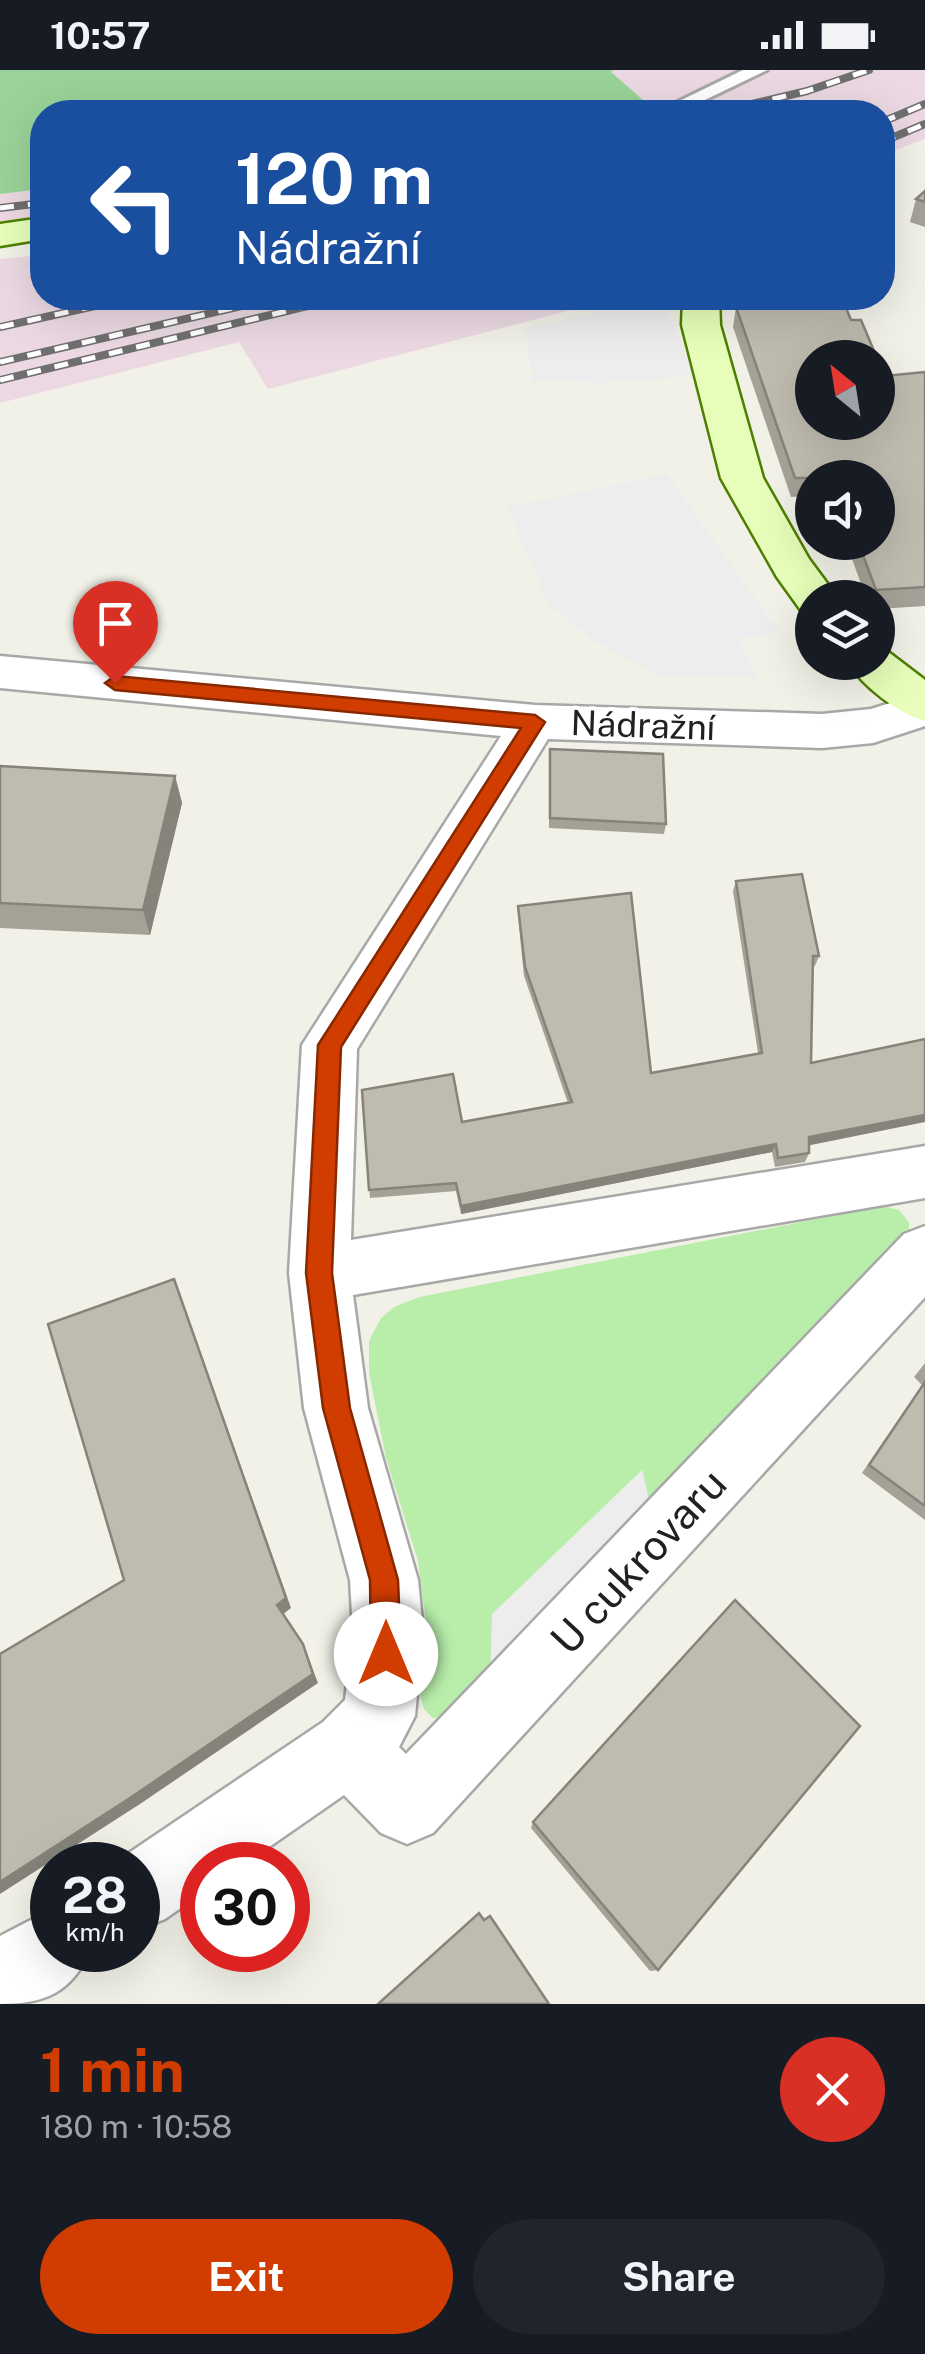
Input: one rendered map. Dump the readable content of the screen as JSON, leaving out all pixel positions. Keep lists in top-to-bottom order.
{
  "streets": {
    "street": ["Nádražní", "U cukrovaru"]
  },
  "north": "top left",
  "page": {
    "status": "10:57",
    "turn": ["120 m", "Nádražní"],
    "speed": "28 km/h",
    "limit": "30",
    "heading": ["1 min", "180 m · 10:58"],
    "buttons": ["Exit", "Share"]
  }
}
